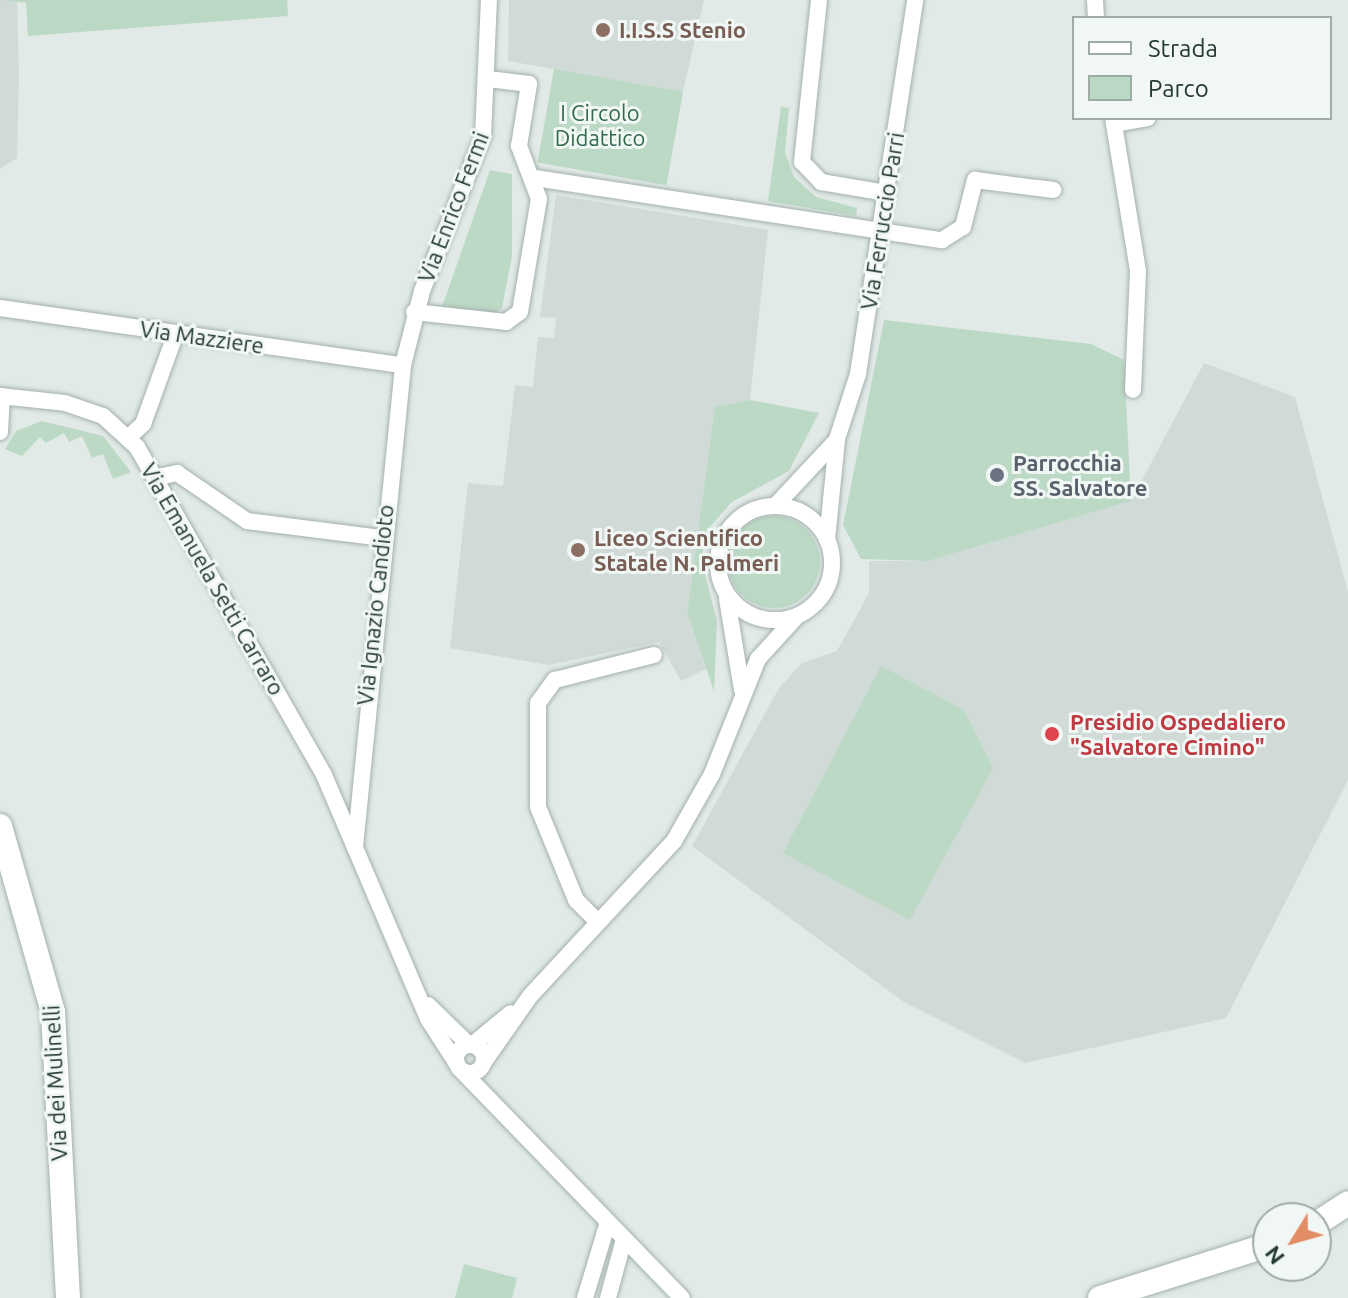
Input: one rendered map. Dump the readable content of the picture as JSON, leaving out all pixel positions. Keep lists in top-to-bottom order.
{
  "streets": {
    "street": [
      "Via Enrico Fermi",
      "Via Ferruccio Parri",
      "Via Mazziere",
      "Via Emanuela Setti Carraro",
      "Via Ignazio Candioto",
      "Via dei Mulinelli"
    ]
  },
  "crossings": [
    ["Via Enrico Fermi", "Via Mazziere"],
    ["Via Enrico Fermi", "Via Ignazio Candioto"],
    ["Via Mazziere", "Via Ignazio Candioto"],
    ["Via Emanuela Setti Carraro", "Via Ignazio Candioto"]
  ],
  "parks": ["I Circolo Didattico"],
  "places": [
    "I.I.S.S Stenio",
    "Parrocchia SS. Salvatore",
    "Liceo Scientifico Statale N. Palmeri",
    "Presidio Ospedaliero \"Salvatore Cimino\""
  ],
  "legend": ["Strada", "Parco"],
  "north": "bottom left"
}
